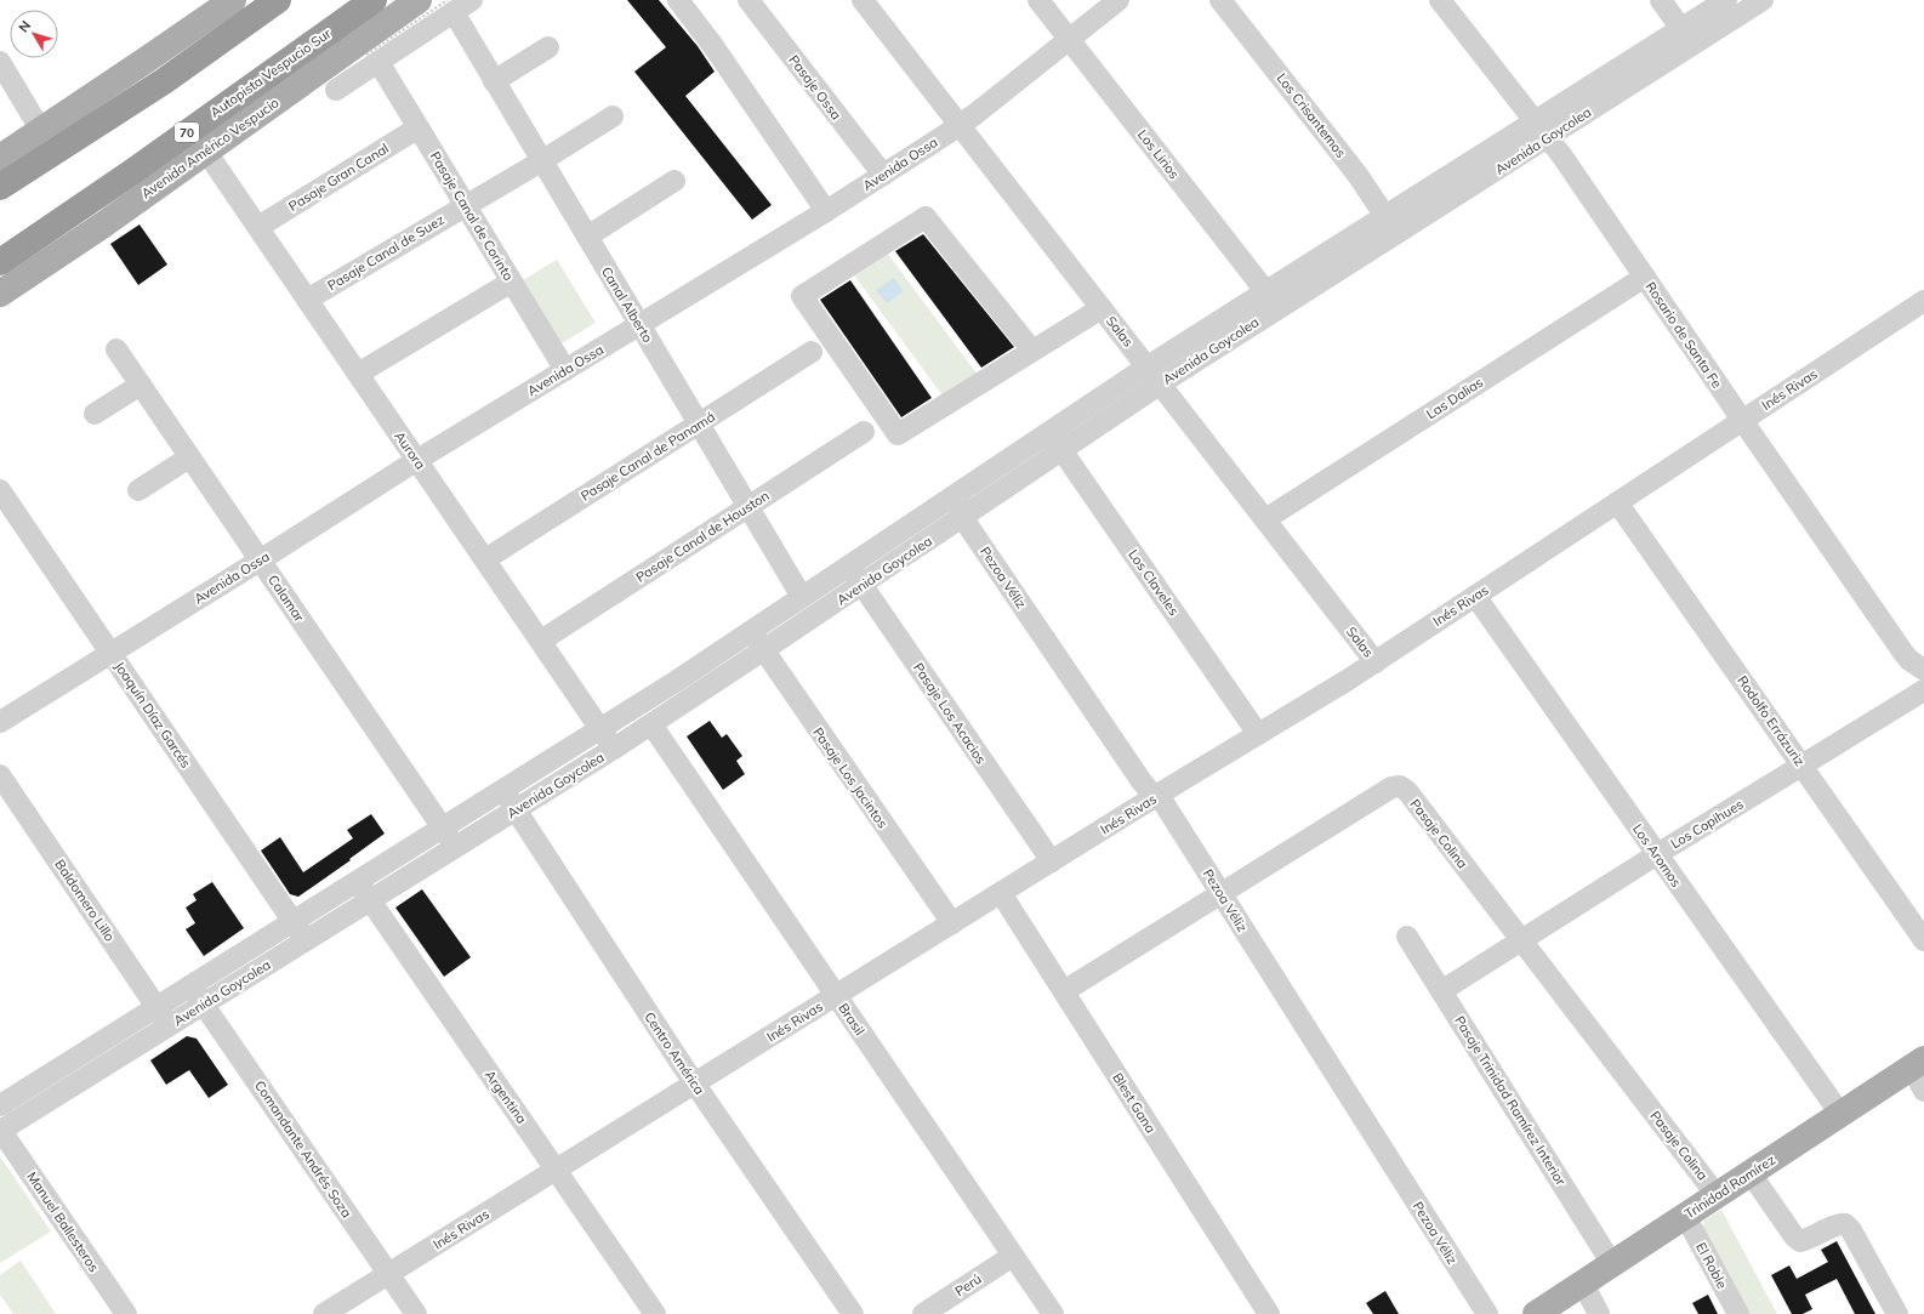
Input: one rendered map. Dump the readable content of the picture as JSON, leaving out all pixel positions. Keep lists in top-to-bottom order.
{
  "streets": {
    "highway": ["Autopista Vespucio Sur", "70"],
    "main road": ["Avenida Américo Vespucio", "Trinidad Ramírez"],
    "street": [
      "Pasaje Ossa",
      "Los Crisantemos",
      "Avenida Goycolea",
      "Los Lirios",
      "Avenida Ossa",
      "Pasaje Gran Canal",
      "Pasaje Canal de Corinto",
      "Pasaje Canal de Suez",
      "Canal Alberto",
      "Salas",
      "Rosario de Santa Fe",
      "Inés Rivas",
      "Las Dalias",
      "Aurora",
      "Pasaje Canal de Panamá",
      "Pasaje Canal de Houston",
      "Pezoa Véliz",
      "Los Claveles",
      "Calamar",
      "Pasaje Los Acacios",
      "Joaquín Díaz Garcés",
      "Rodolfo Errázuriz",
      "Pasaje Los Jacintos",
      "Los Copihues",
      "Pasaje Colina",
      "Los Aromos",
      "Baldomero Lillo",
      "Brasil",
      "Centro América",
      "Argentina",
      "Pasaje Trinidad Ramírez Interior",
      "Blest Gana",
      "Comandante Andrés Soza",
      "Manuel Ballesteros",
      "El Roble",
      "Perú"
    ]
  },
  "crossings": [
    ["Pasaje Ossa", "Avenida Ossa"],
    ["Los Crisantemos", "Avenida Goycolea"],
    ["Avenida Goycolea", "Los Lirios"],
    ["Avenida Goycolea", "Canal Alberto"],
    ["Avenida Goycolea", "Salas"],
    ["Avenida Goycolea", "Rosario de Santa Fe"],
    ["Avenida Goycolea", "Aurora"],
    ["Avenida Goycolea", "Pezoa Véliz"],
    ["Avenida Goycolea", "Los Claveles"],
    ["Avenida Goycolea", "Calamar"],
    ["Avenida Goycolea", "Pasaje Los Acacios"],
    ["Avenida Goycolea", "Joaquín Díaz Garcés"],
    ["Avenida Goycolea", "Pasaje Los Jacintos"],
    ["Avenida Goycolea", "Baldomero Lillo"],
    ["Avenida Goycolea", "Brasil"],
    ["Avenida Goycolea", "Centro América"],
    ["Avenida Goycolea", "Argentina"],
    ["Avenida Goycolea", "Comandante Andrés Soza"],
    ["Avenida Goycolea", "Manuel Ballesteros"],
    ["Avenida Américo Vespucio", "Aurora"],
    ["Los Lirios", "Avenida Ossa"],
    ["Avenida Ossa", "Pasaje Canal de Corinto"],
    ["Avenida Ossa", "Canal Alberto"],
    ["Avenida Ossa", "Salas"],
    ["Avenida Ossa", "Aurora"],
    ["Avenida Ossa", "Calamar"],
    ["Avenida Ossa", "Joaquín Díaz Garcés"],
    ["Pasaje Gran Canal", "Pasaje Canal de Corinto"],
    ["Pasaje Gran Canal", "Aurora"],
    ["Pasaje Canal de Corinto", "Pasaje Canal de Suez"],
    ["Pasaje Canal de Suez", "Canal Alberto"],
    ["Pasaje Canal de Suez", "Aurora"],
    ["Canal Alberto", "Pasaje Canal de Panamá"],
    ["Canal Alberto", "Pasaje Canal de Houston"],
    ["Salas", "Inés Rivas"],
    ["Salas", "Las Dalias"],
    ["Rosario de Santa Fe", "Inés Rivas"],
    ["Rosario de Santa Fe", "Las Dalias"],
    ["Inés Rivas", "Pezoa Véliz"],
    ["Inés Rivas", "Los Claveles"],
    ["Inés Rivas", "Pasaje Los Acacios"],
    ["Inés Rivas", "Rodolfo Errázuriz"],
    ["Inés Rivas", "Pasaje Los Jacintos"],
    ["Inés Rivas", "Los Aromos"],
    ["Inés Rivas", "Brasil"],
    ["Inés Rivas", "Centro América"],
    ["Inés Rivas", "Argentina"],
    ["Inés Rivas", "Blest Gana"],
    ["Inés Rivas", "Comandante Andrés Soza"],
    ["Aurora", "Pasaje Canal de Panamá"],
    ["Aurora", "Pasaje Canal de Houston"],
    ["Pezoa Véliz", "Pasaje Colina"],
    ["Rodolfo Errázuriz", "Los Copihues"],
    ["Los Copihues", "Pasaje Colina"],
    ["Los Copihues", "Los Aromos"],
    ["Los Copihues", "Pasaje Trinidad Ramírez Interior"],
    ["Pasaje Colina", "Blest Gana"],
    ["Pasaje Colina", "Trinidad Ramírez"],
    ["Los Aromos", "Trinidad Ramírez"],
    ["Brasil", "Perú"],
    ["Pasaje Trinidad Ramírez Interior", "Trinidad Ramírez"],
    ["Trinidad Ramírez", "El Roble"]
  ],
  "north": "top left"
}
